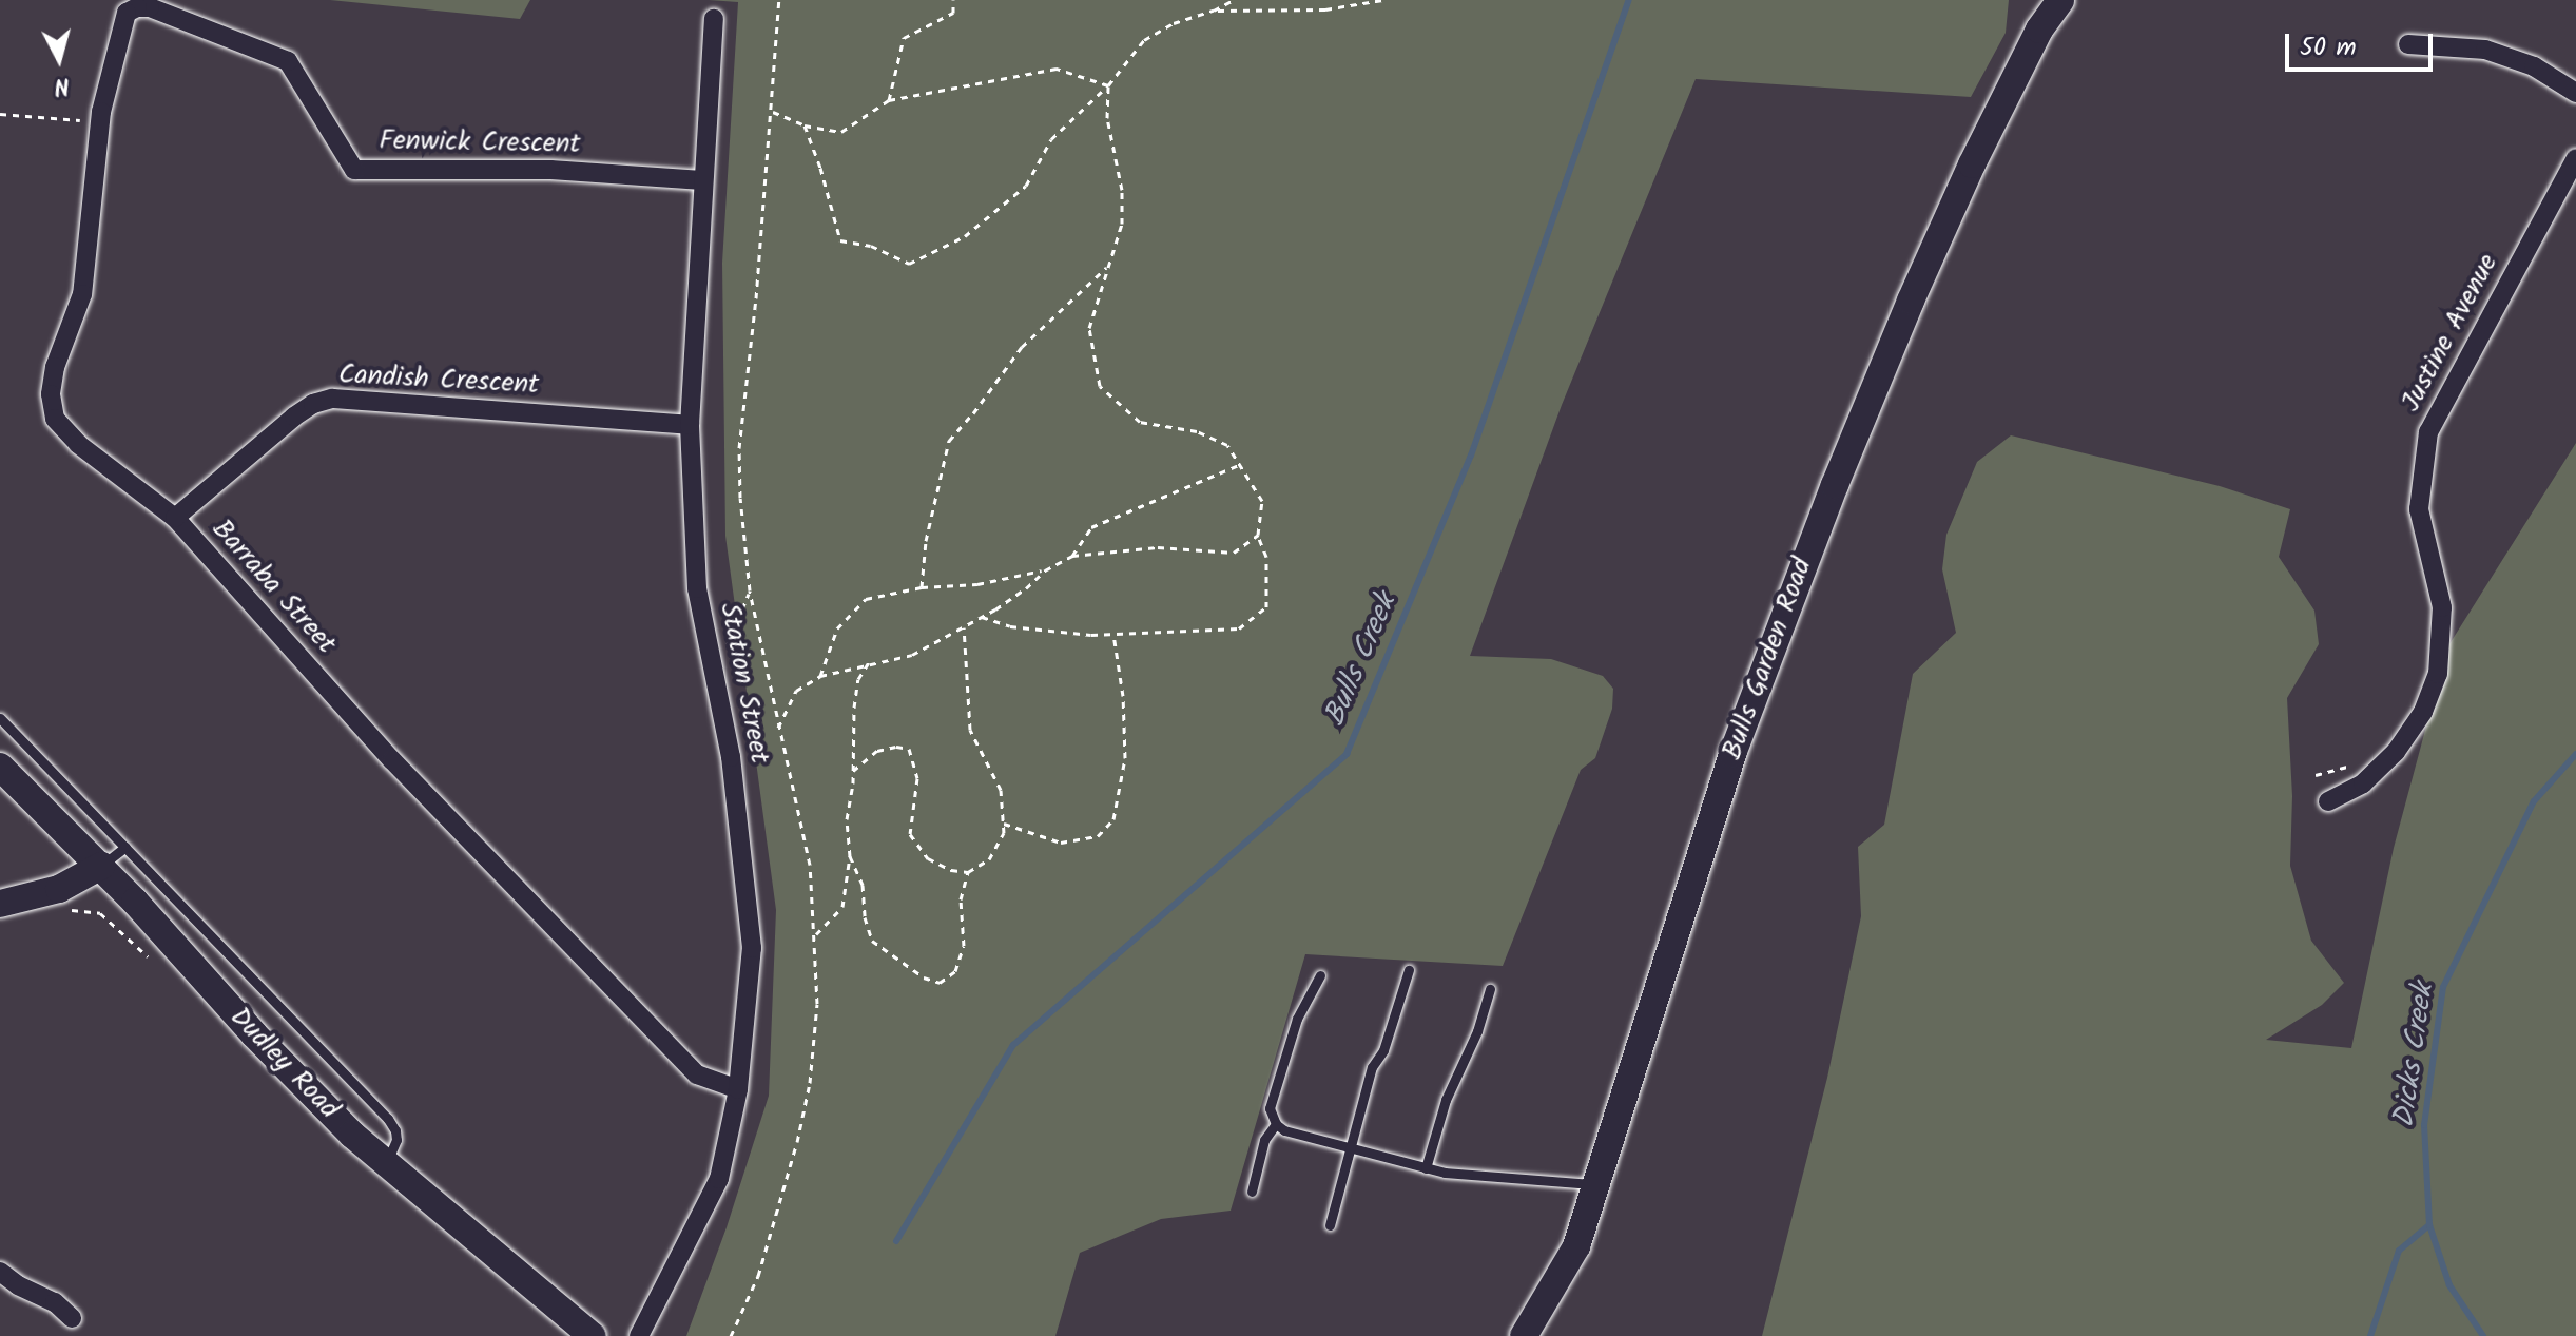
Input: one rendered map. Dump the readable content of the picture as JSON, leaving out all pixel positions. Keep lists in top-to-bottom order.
{
  "streets": {
    "main road": ["Bulls Garden Road", "Dudley Road"],
    "street": [
      "Fenwick Crescent",
      "Justine Avenue",
      "Candish Crescent",
      "Barraba Street",
      "Station Street"
    ]
  },
  "crossings": [
    ["Fenwick Crescent", "Barraba Street"],
    ["Fenwick Crescent", "Station Street"],
    ["Candish Crescent", "Barraba Street"],
    ["Candish Crescent", "Station Street"],
    ["Barraba Street", "Station Street"]
  ],
  "water": ["Bulls Creek", "Dicks Creek"],
  "scale_bar": "50 m",
  "north": "bottom"
}
